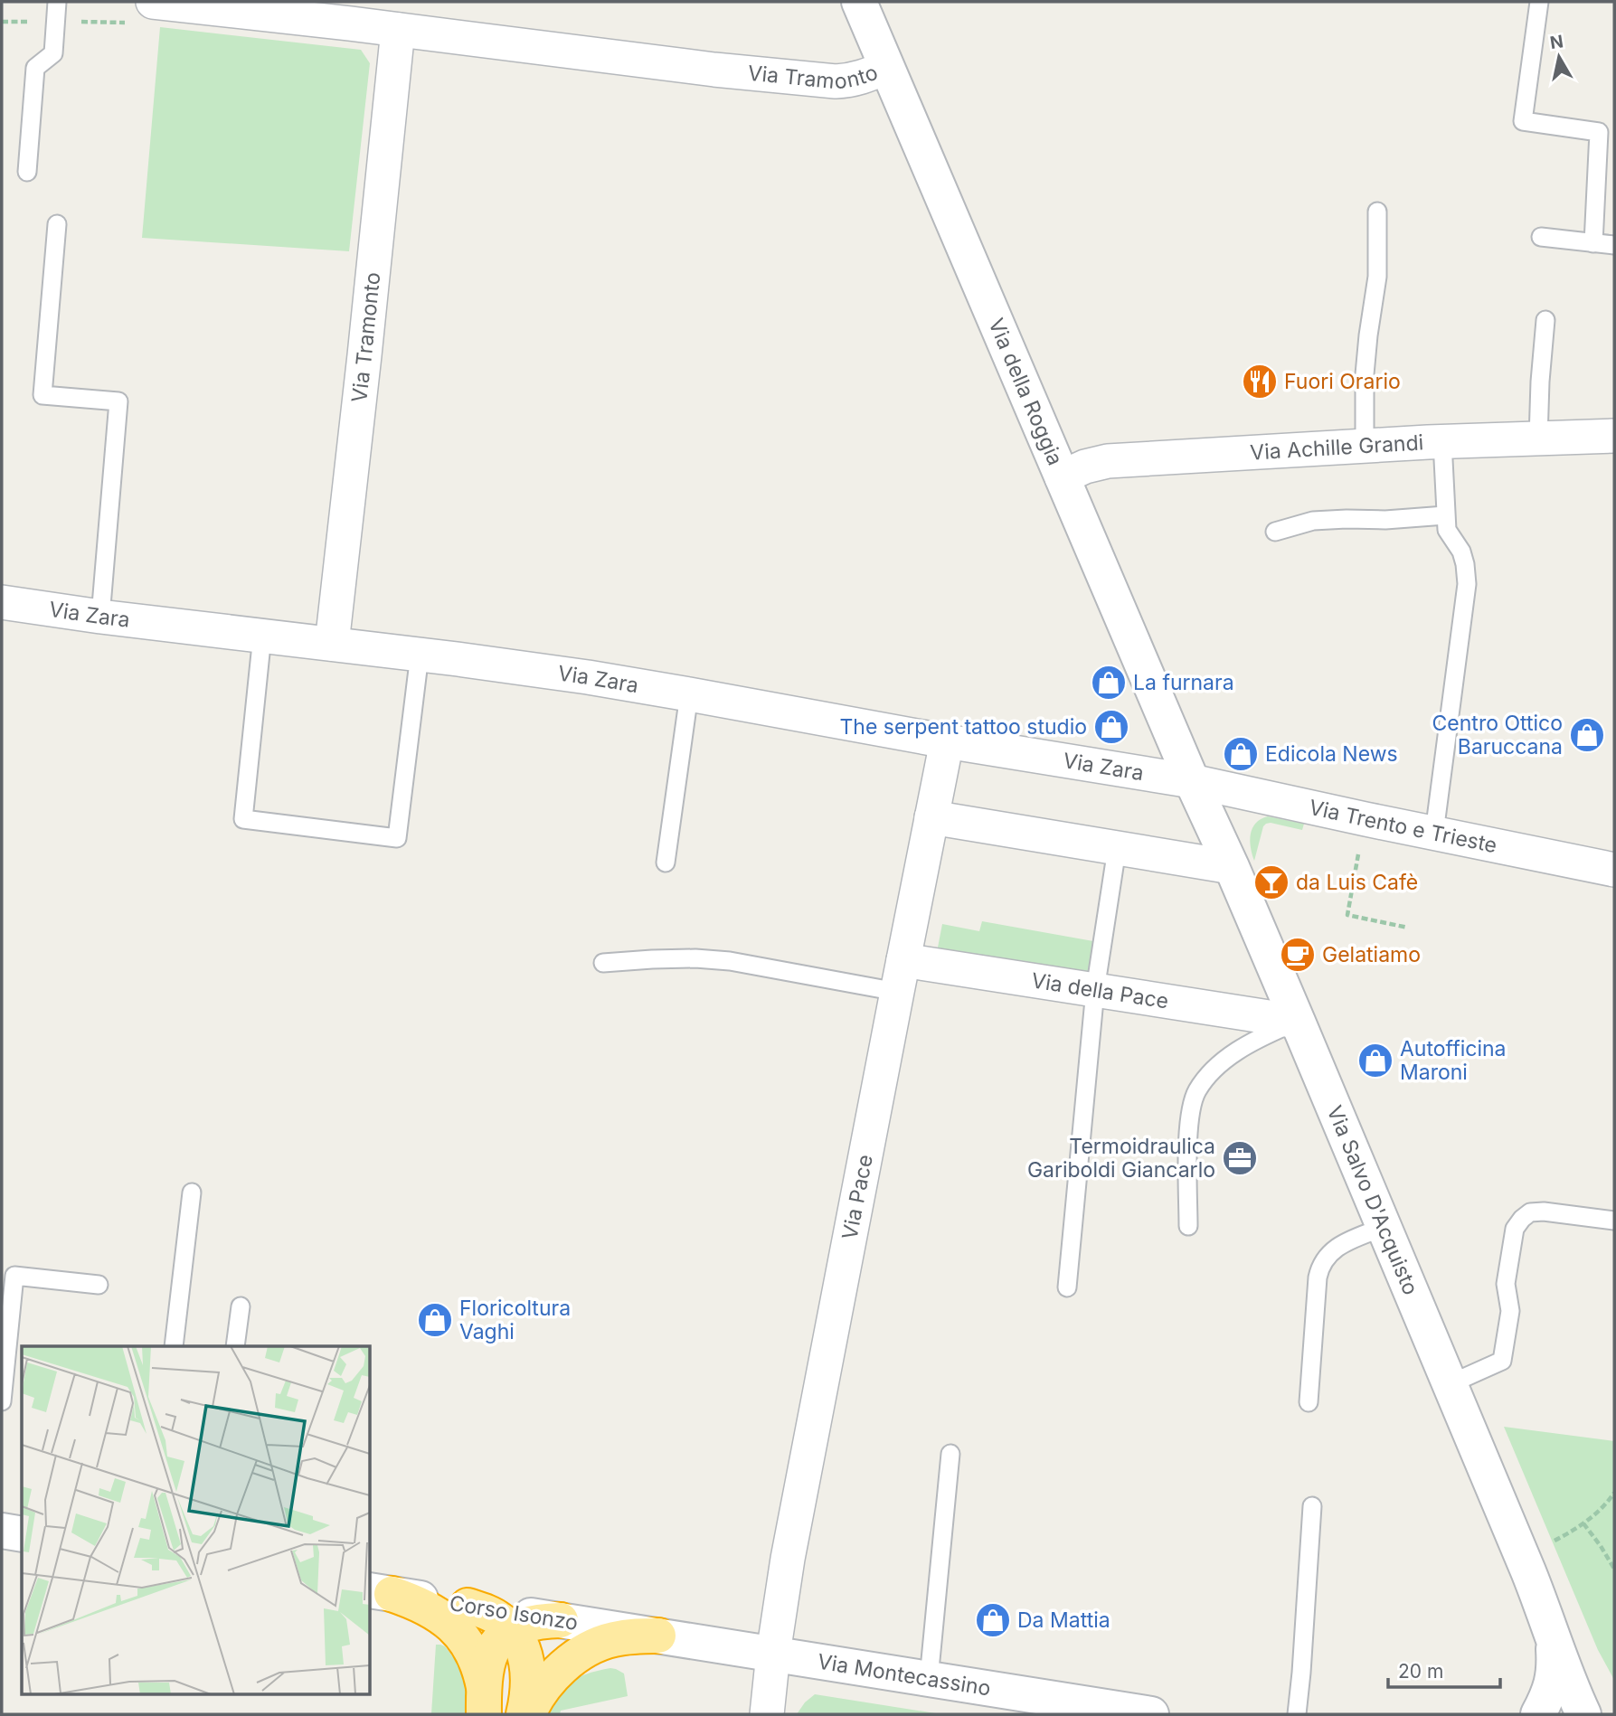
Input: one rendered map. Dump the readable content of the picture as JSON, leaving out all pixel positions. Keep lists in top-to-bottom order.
{
  "streets": {
    "street": [
      "Via Tramonto",
      "Via della Roggia",
      "Via Achille Grandi",
      "Via Zara",
      "Via Trento e Trieste",
      "Via della Pace",
      "Via Pace",
      "Via Salvo D'Acquisto",
      "Corso Isonzo",
      "Via Montecassino"
    ]
  },
  "crossings": [
    ["Via Tramonto", "Via della Roggia"],
    ["Via Tramonto", "Via Zara"],
    ["Via della Roggia", "Via Achille Grandi"],
    ["Via della Roggia", "Via Zara"],
    ["Via della Roggia", "Via Trento e Trieste"],
    ["Via della Roggia", "Via Salvo D'Acquisto"],
    ["Via Zara", "Via Trento e Trieste"],
    ["Via Zara", "Via Pace"],
    ["Via Zara", "Via Salvo D'Acquisto"],
    ["Via Trento e Trieste", "Via Salvo D'Acquisto"],
    ["Via della Pace", "Via Pace"],
    ["Via della Pace", "Via Salvo D'Acquisto"],
    ["Via Pace", "Via Montecassino"],
    ["Corso Isonzo", "Via Montecassino"]
  ],
  "places": {
    "restaurant": ["Fuori Orario"],
    "shop": [
      "La furnara",
      "The serpent tattoo studio",
      "Centro Ottico Baruccana",
      "Edicola News",
      "Autofficina Maroni",
      "Floricoltura Vaghi",
      "Da Mattia"
    ],
    "bar": ["da Luis Cafè"],
    "cafe": ["Gelatiamo"],
    "office": ["Termoidraulica Gariboldi Giancarlo"]
  },
  "scale_bar": "20 m",
  "north": "top"
}
